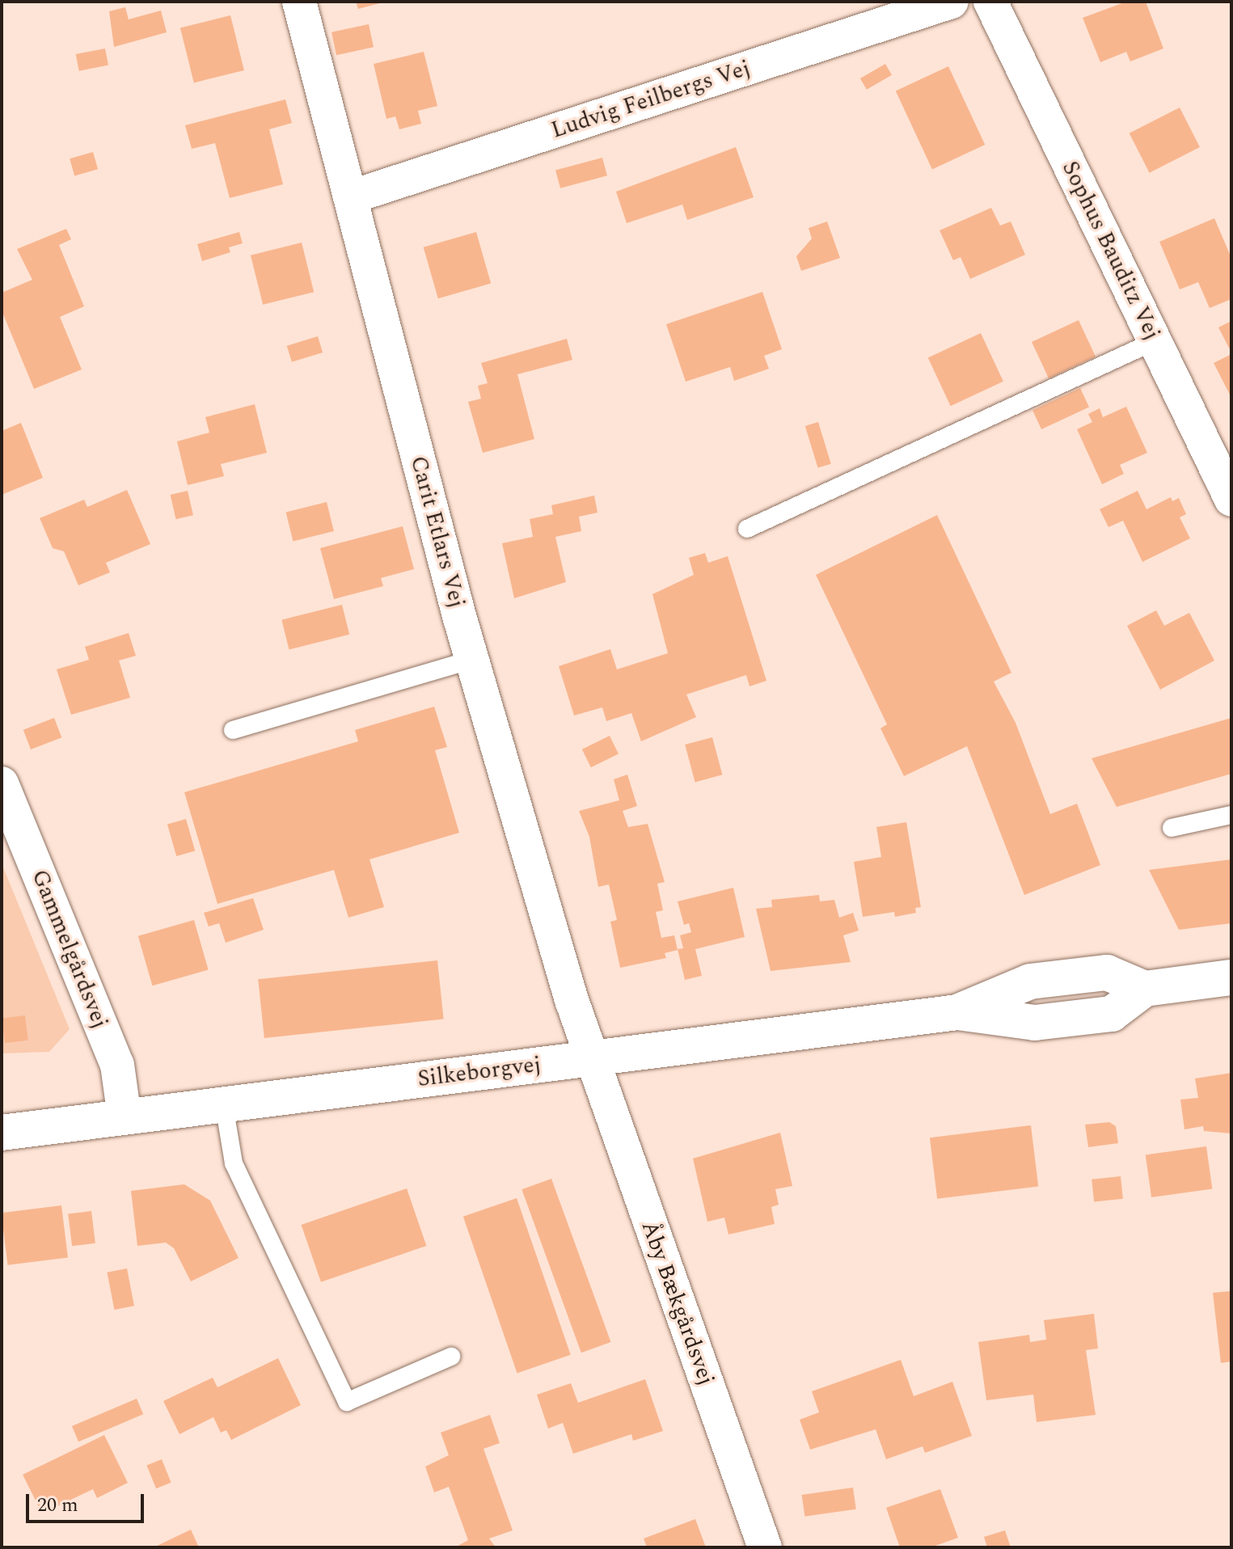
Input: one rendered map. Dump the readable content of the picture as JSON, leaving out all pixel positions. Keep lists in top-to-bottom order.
{
  "streets": {
    "street": [
      "Ludvig Feilbergs Vej",
      "Sophus Bauditz Vej",
      "Carit Etlars Vej",
      "Gammelgårdsvej",
      "Silkeborgvej",
      "Åby Bækgårdsvej"
    ]
  },
  "crossings": [
    ["Ludvig Feilbergs Vej", "Carit Etlars Vej"],
    ["Carit Etlars Vej", "Silkeborgvej"],
    ["Carit Etlars Vej", "Åby Bækgårdsvej"],
    ["Gammelgårdsvej", "Silkeborgvej"],
    ["Silkeborgvej", "Åby Bækgårdsvej"]
  ],
  "scale_bar": "20 m"
}
